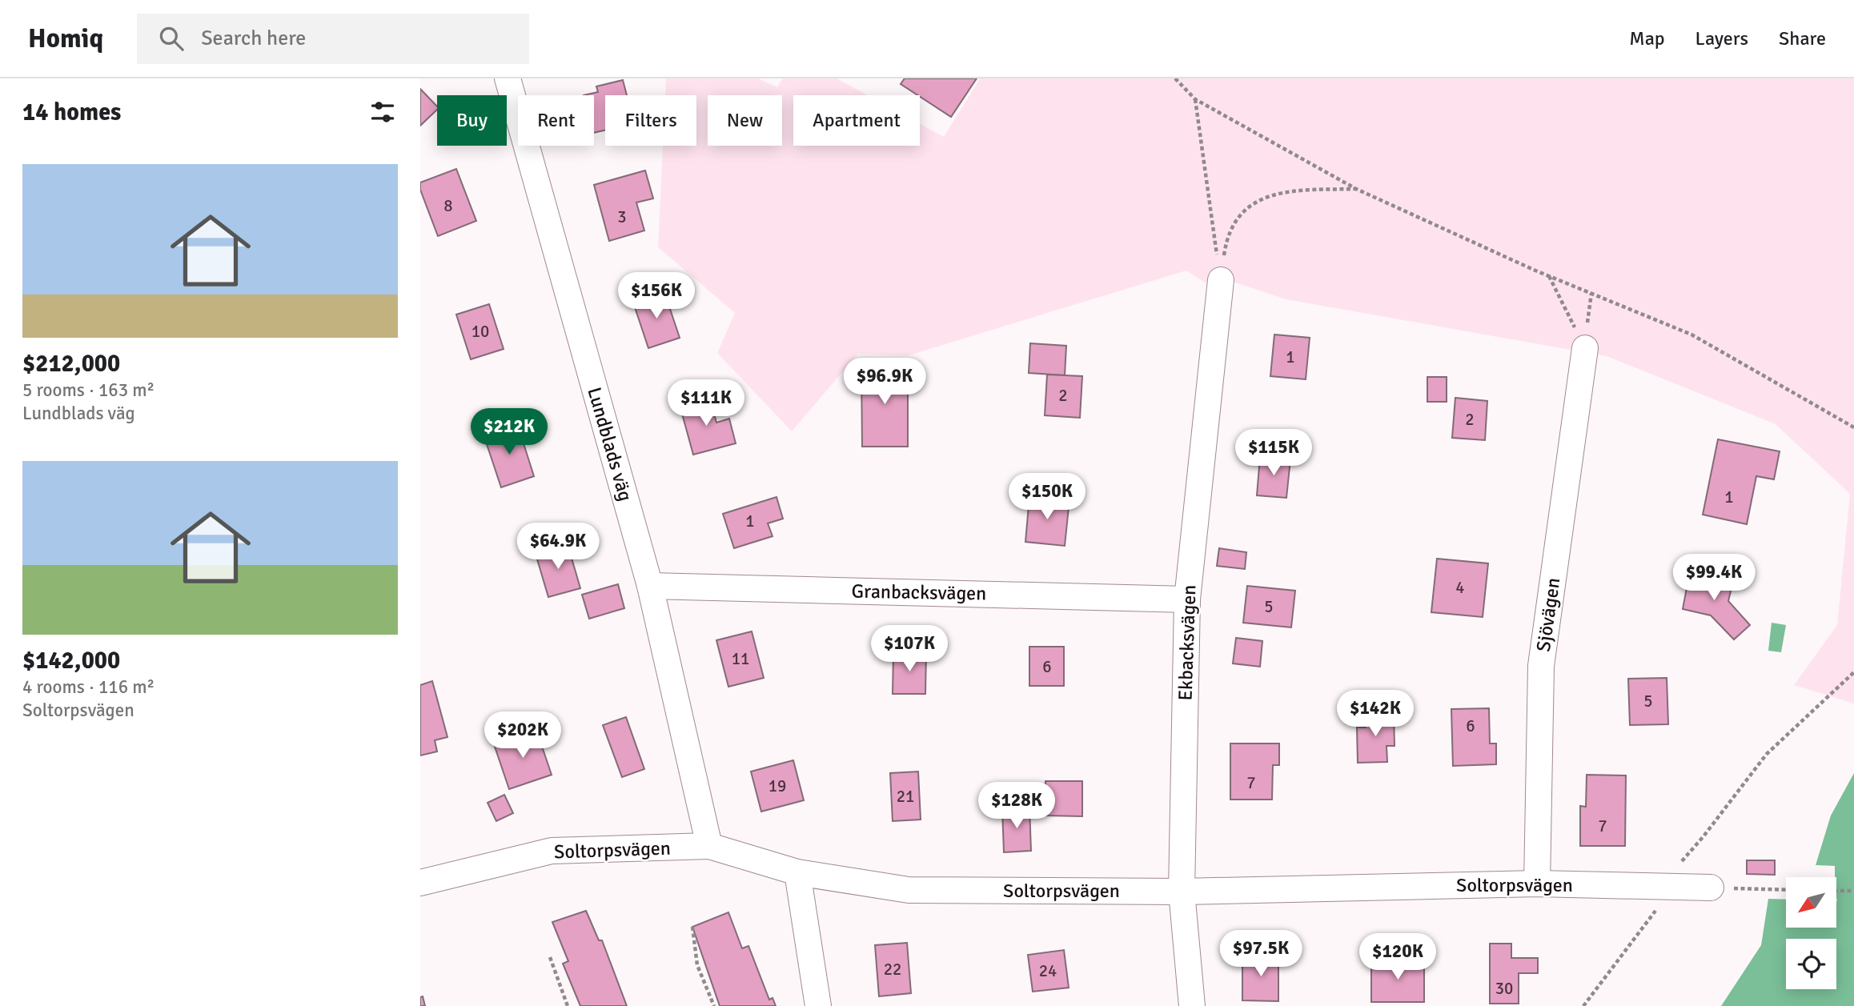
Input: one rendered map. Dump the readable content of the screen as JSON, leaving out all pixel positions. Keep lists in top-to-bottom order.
{
  "streets": {
    "street": [
      "Lundblads väg",
      "Granbacksvägen",
      "Sjövägen",
      "Ekbacksvägen",
      "Soltorpsvägen"
    ]
  },
  "crossings": [
    ["Lundblads väg", "Granbacksvägen"],
    ["Lundblads väg", "Soltorpsvägen"],
    ["Granbacksvägen", "Ekbacksvägen"],
    ["Sjövägen", "Soltorpsvägen"],
    ["Ekbacksvägen", "Soltorpsvägen"]
  ],
  "house_numbers": [
    "8",
    "3",
    "10",
    "1",
    "2",
    "2",
    "1",
    "1",
    "4",
    "5",
    "11",
    "6",
    "5",
    "6",
    "7",
    "19",
    "21",
    "7",
    "22",
    "24",
    "30"
  ],
  "north": "bottom left",
  "page": {
    "header": "Homiq",
    "search": "Search here",
    "nav": ["Map", "Layers", "Share"],
    "heading": "14 homes",
    "chip": [
      "Buy",
      "Rent",
      "Filters",
      "New",
      "Apartment"
    ],
    "list": [
      {
        "name": "$212,000",
        "note": "5 rooms · 163 m² · Lundblads väg"
      },
      {
        "name": "$142,000",
        "note": "4 rooms · 116 m² · Soltorpsvägen"
      }
    ],
    "price": [
      "$156K",
      "$96.9K",
      "$111K",
      "$212K",
      "$115K",
      "$150K",
      "$64.9K",
      "$99.4K",
      "$107K",
      "$142K",
      "$202K",
      "$128K",
      "$97.5K",
      "$120K"
    ]
  }
}
